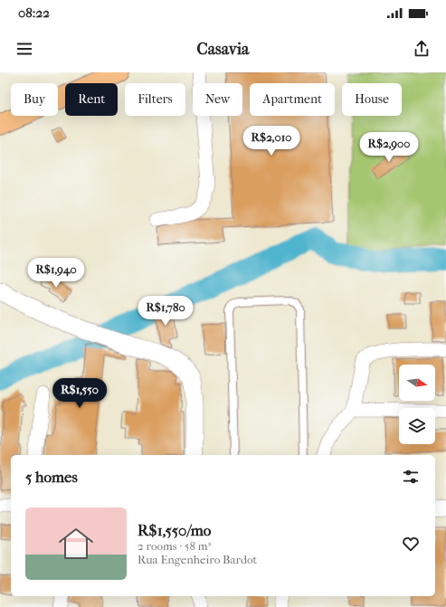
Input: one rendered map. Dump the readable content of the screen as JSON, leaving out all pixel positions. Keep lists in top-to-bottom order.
{
  "north": "right",
  "page": {
    "status": "08:22",
    "header": "Casavia",
    "chip": [
      "Buy",
      "Rent",
      "Filters",
      "New",
      "Apartment",
      "House"
    ],
    "price": [
      "R$2,010",
      "R$2,900",
      "R$1,940",
      "R$1,780",
      "R$1,550"
    ],
    "heading": "5 homes",
    "list": [
      {
        "name": "R$1,550/mo",
        "note": "2 rooms · 58 m² · Rua Engenheiro Bardot"
      }
    ]
  }
}
